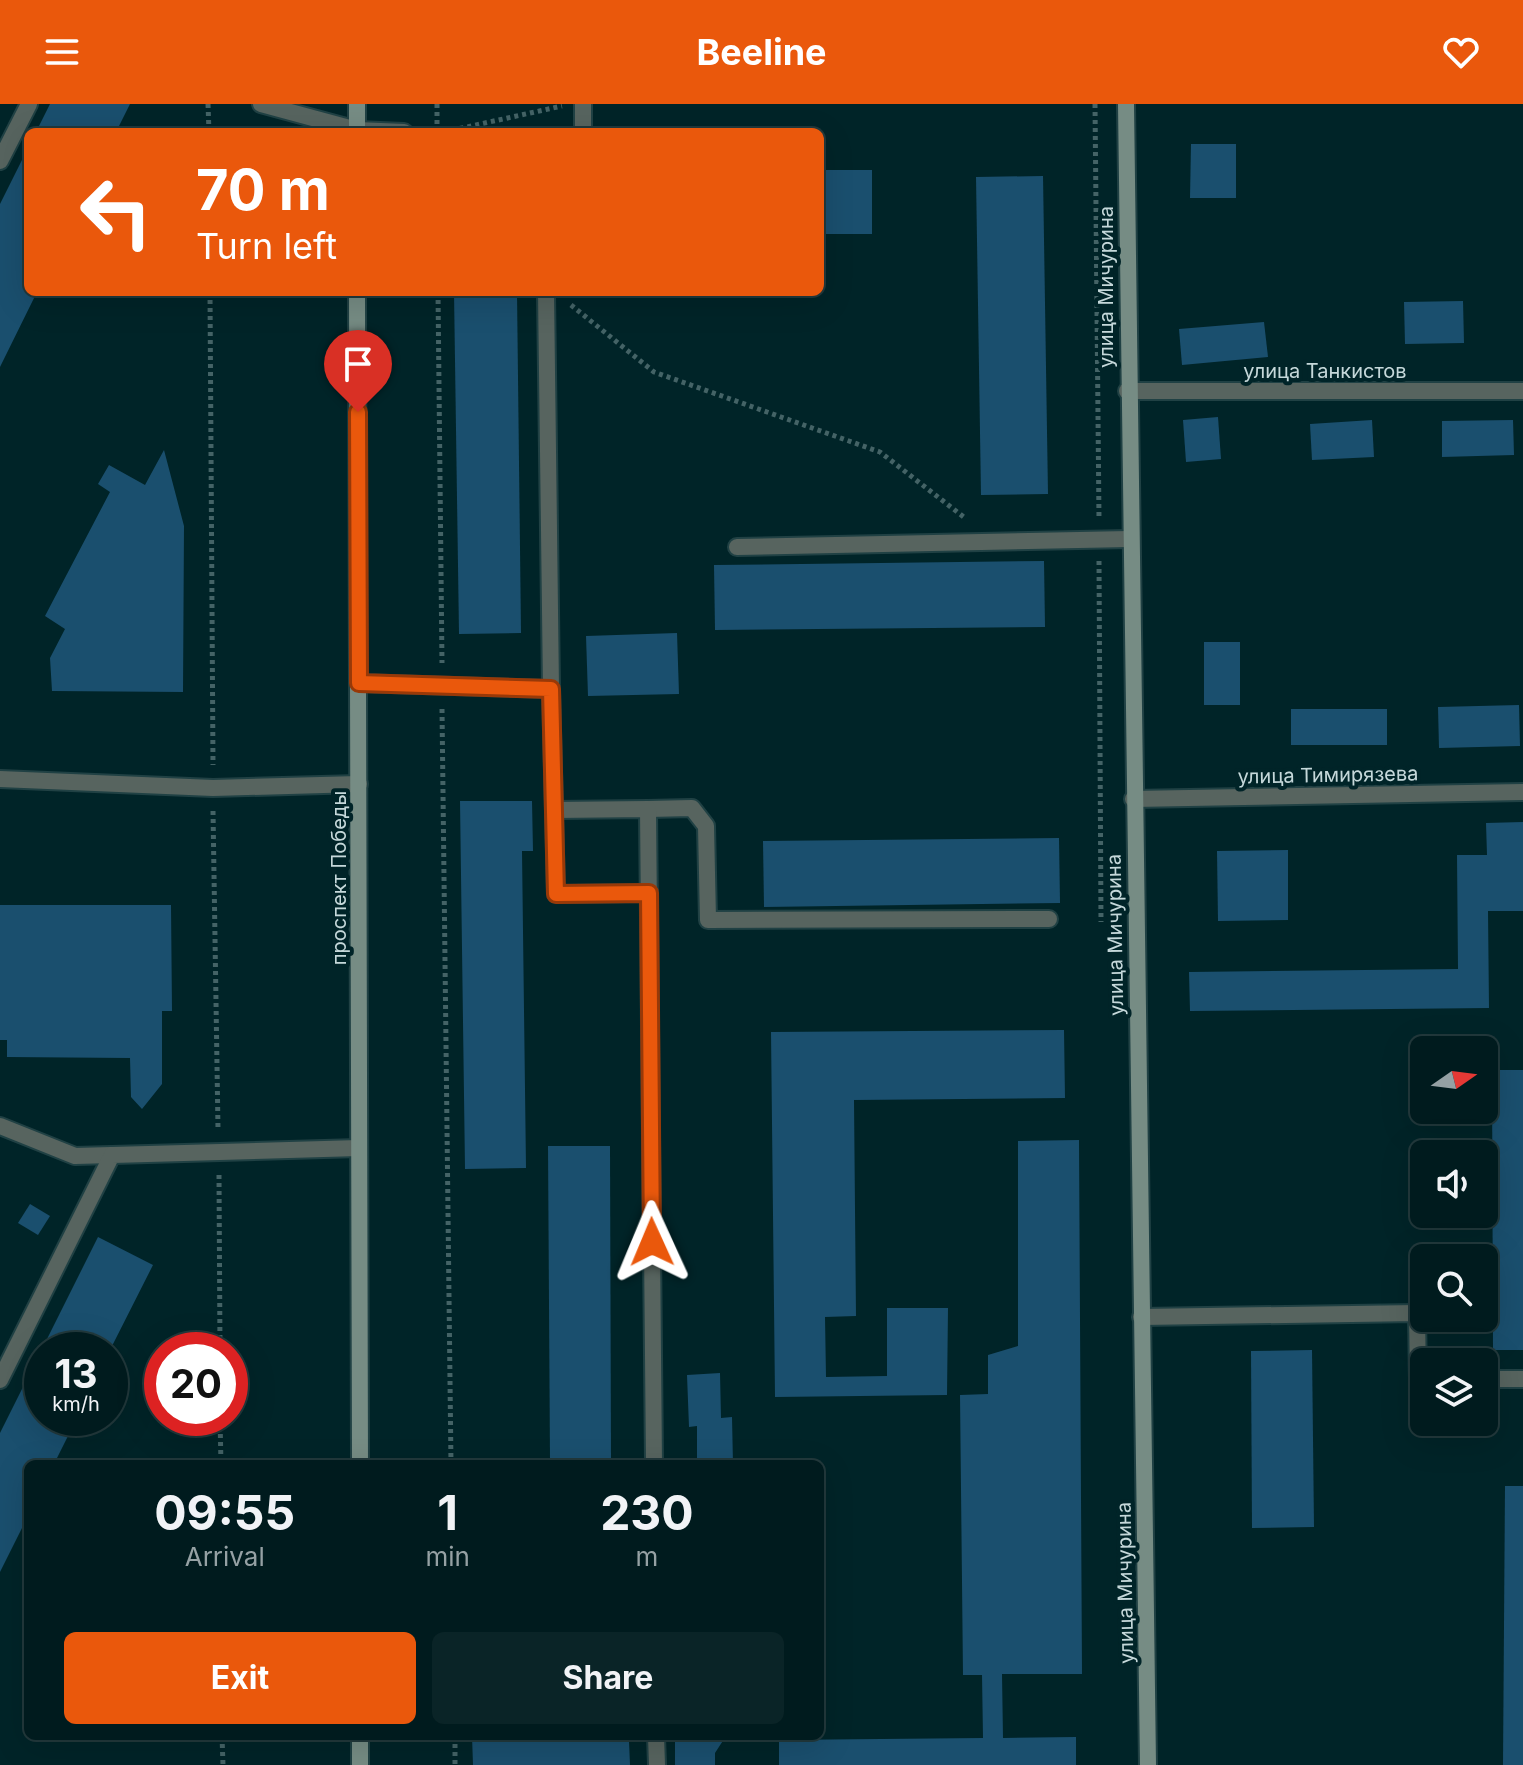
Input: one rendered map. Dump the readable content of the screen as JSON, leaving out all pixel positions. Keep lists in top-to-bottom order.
{
  "streets": {
    "street": [
      "улица Мичурина",
      "улица Танкистов",
      "улица Тимирязева",
      "проспект Победы"
    ]
  },
  "crossings": [
    ["улица Мичурина", "улица Танкистов"],
    ["улица Мичурина", "улица Тимирязева"]
  ],
  "north": "right",
  "page": {
    "header": "Beeline",
    "turn": ["70 m", "Turn left"],
    "speed": "13 km/h",
    "limit": "20",
    "eta": [
      "09:55",
      "Arrival",
      "1",
      "min",
      "230",
      "m"
    ],
    "buttons": ["Exit", "Share"]
  }
}
